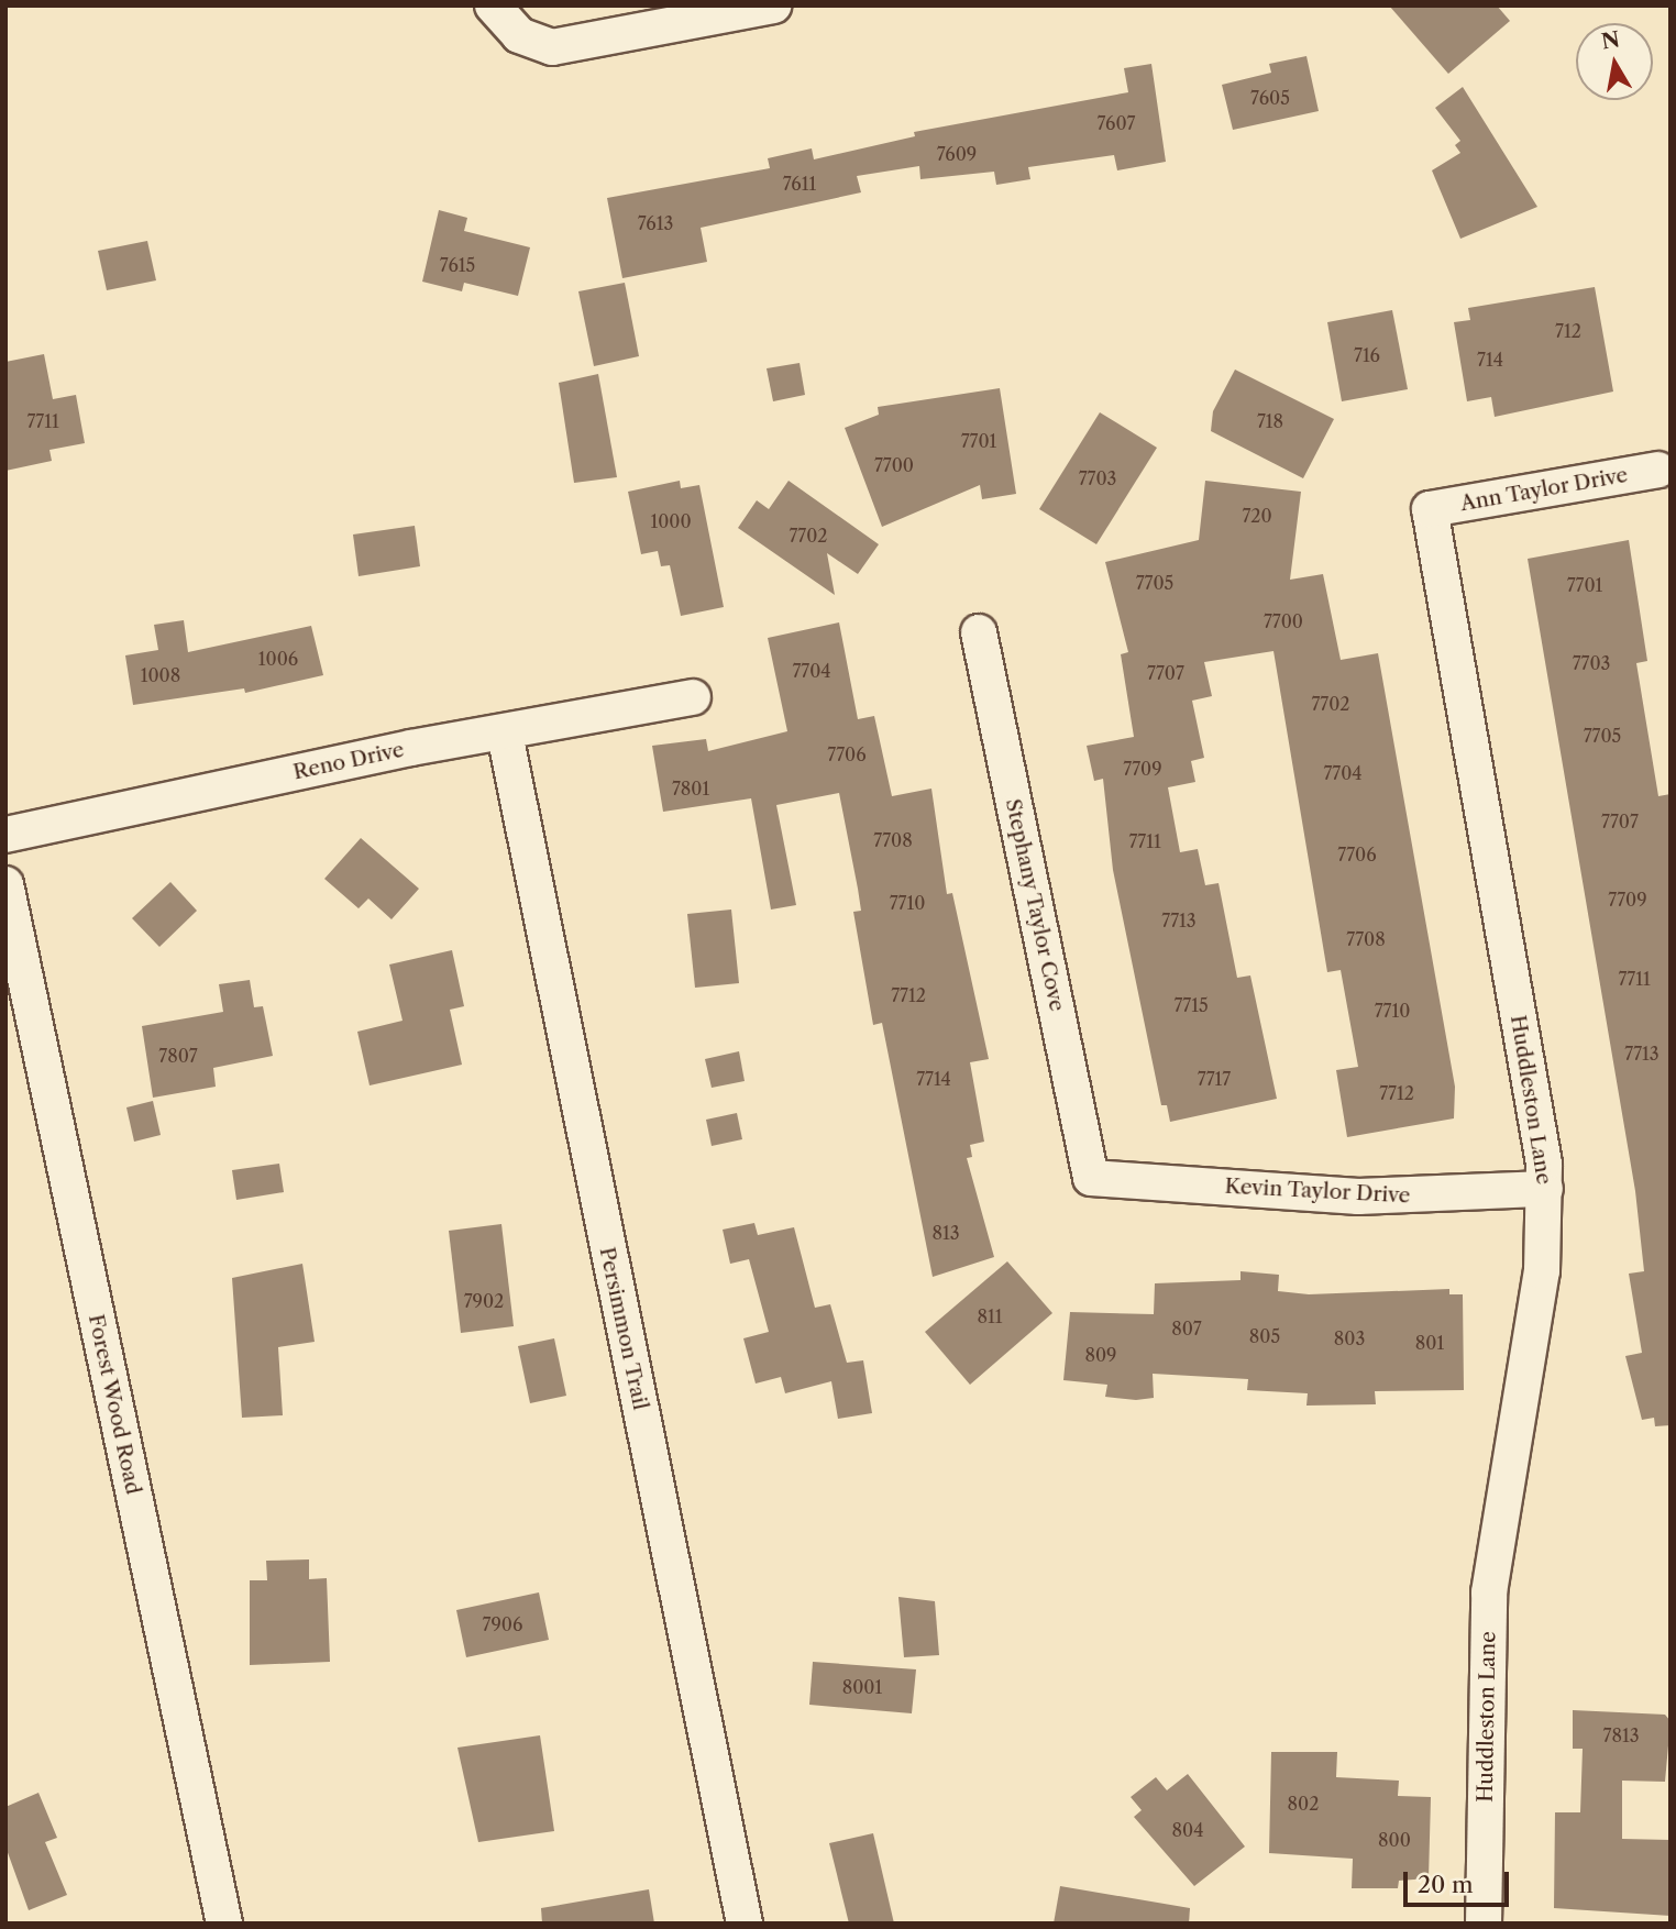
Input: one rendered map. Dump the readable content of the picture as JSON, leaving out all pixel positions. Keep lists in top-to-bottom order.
{
  "streets": {
    "street": [
      "Ann Taylor Drive",
      "Reno Drive",
      "Stephany Taylor Cove",
      "Huddleston Lane",
      "Kevin Taylor Drive",
      "Persimmon Trail",
      "Forest Wood Road"
    ]
  },
  "crossings": [
    ["Ann Taylor Drive", "Huddleston Lane"],
    ["Reno Drive", "Persimmon Trail"],
    ["Stephany Taylor Cove", "Kevin Taylor Drive"],
    ["Huddleston Lane", "Kevin Taylor Drive"]
  ],
  "house_numbers": [
    "7605",
    "7607",
    "7609",
    "7611",
    "7613",
    "7615",
    "712",
    "716",
    "714",
    "7711",
    "718",
    "7701",
    "7700",
    "7703",
    "720",
    "1000",
    "7702",
    "7705",
    "7701",
    "7700",
    "1006",
    "7703",
    "7704",
    "7707",
    "1008",
    "7702",
    "7705",
    "7706",
    "7709",
    "7704",
    "7801",
    "7707",
    "7708",
    "7711",
    "7706",
    "7709",
    "7710",
    "7713",
    "7708",
    "7711",
    "7712",
    "7715",
    "7710",
    "7713",
    "7807",
    "7714",
    "7717",
    "7712",
    "813",
    "7902",
    "811",
    "807",
    "805",
    "803",
    "801",
    "809",
    "7906",
    "8001",
    "7813",
    "802",
    "804",
    "800"
  ],
  "scale_bar": "20 m",
  "north": "top"
}
